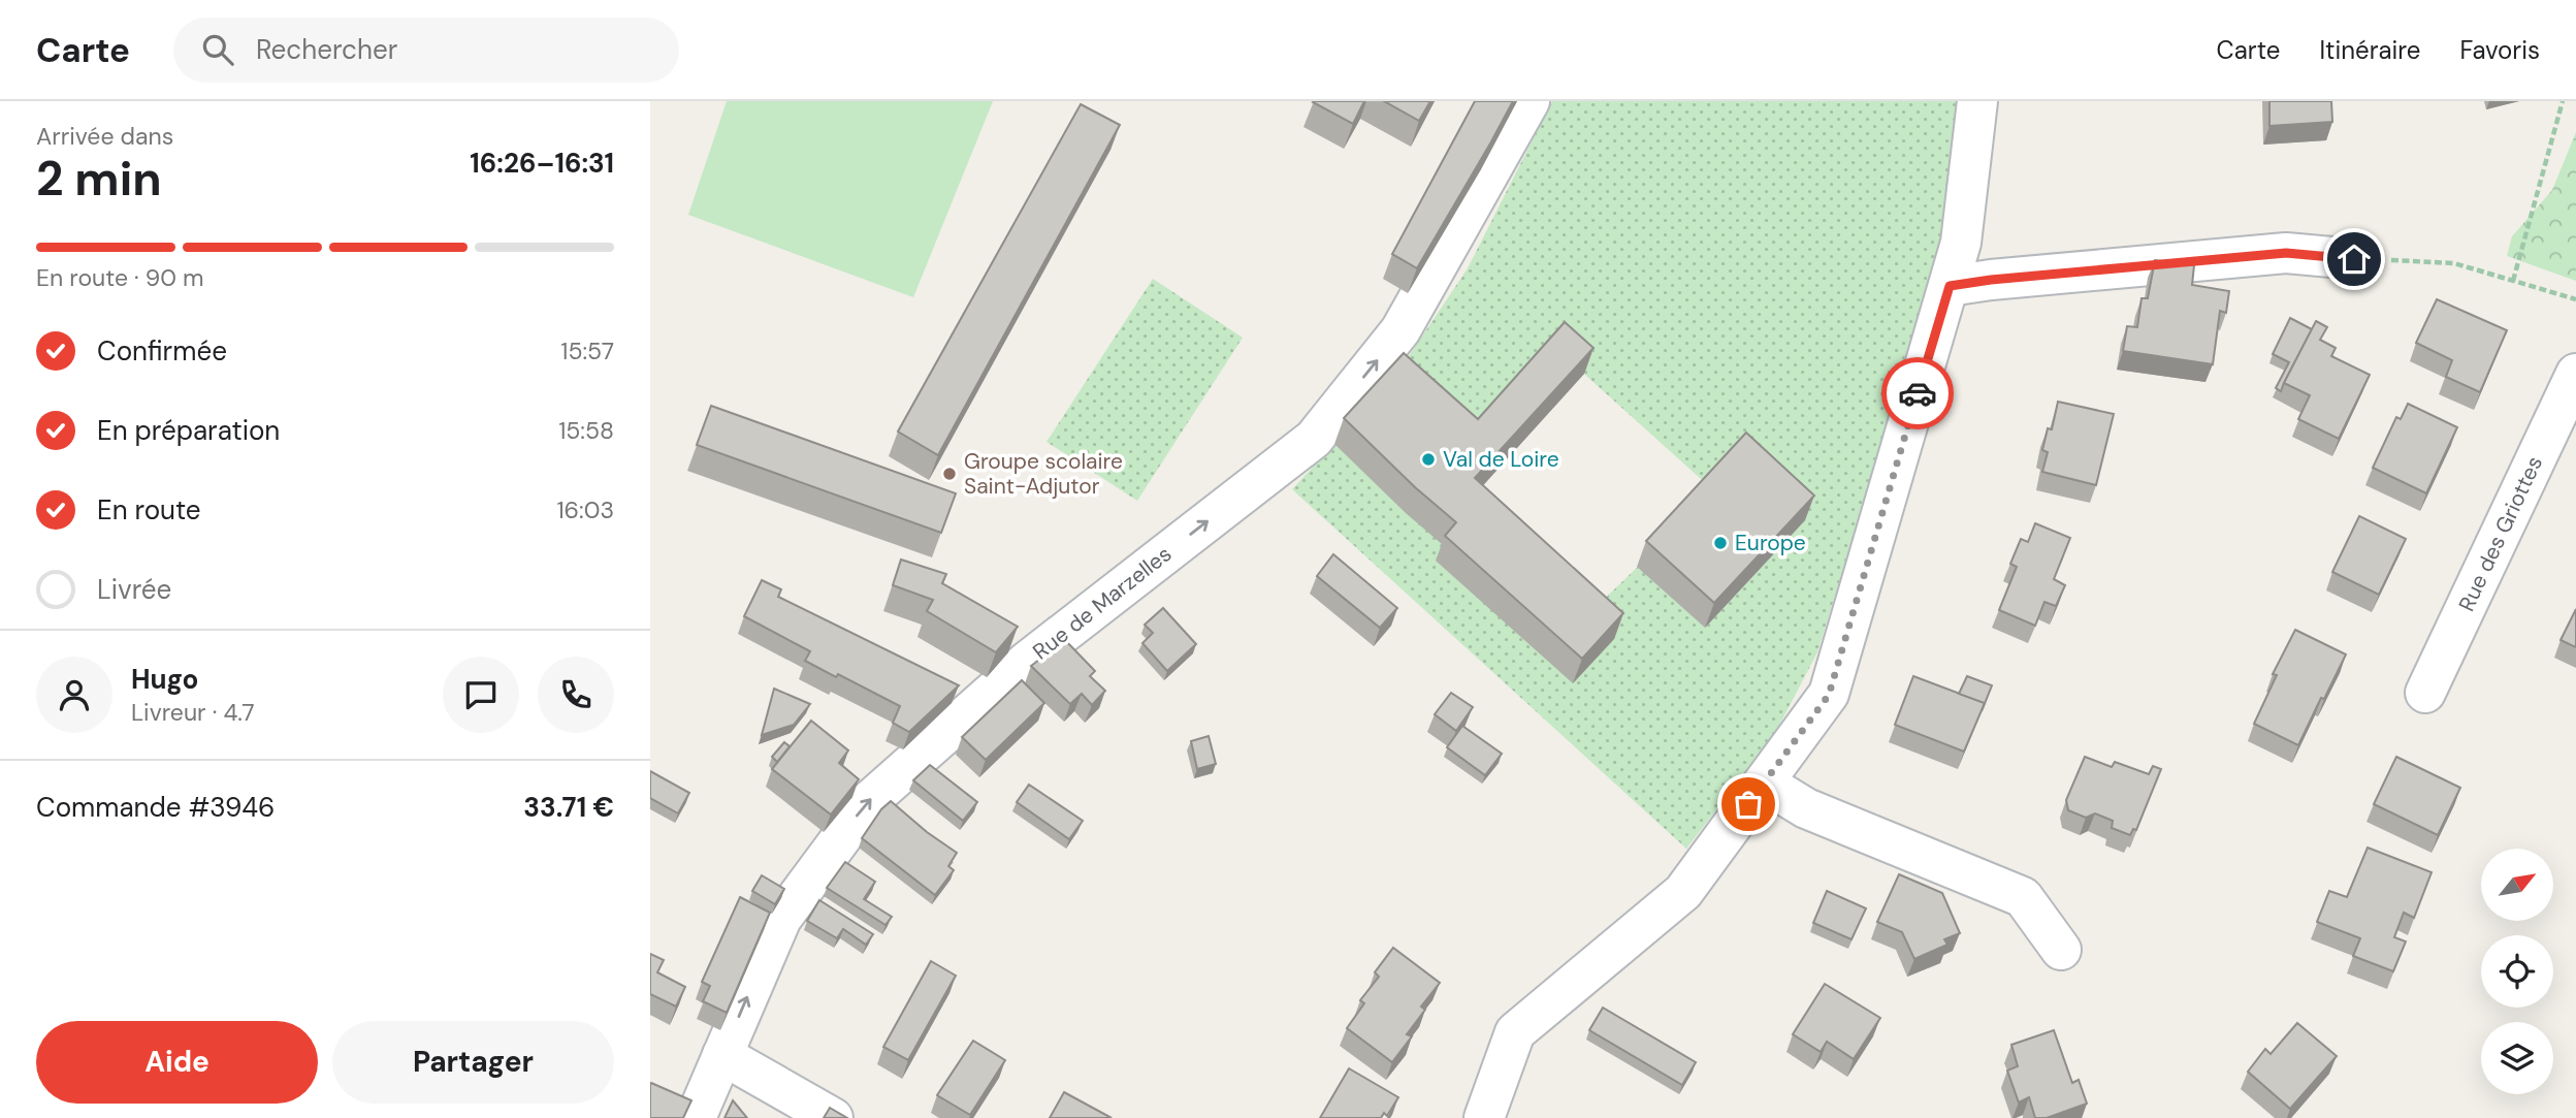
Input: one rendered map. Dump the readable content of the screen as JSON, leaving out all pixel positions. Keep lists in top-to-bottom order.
{
  "streets": {
    "street": ["Rue des Griottes", "Rue de Marzelles"]
  },
  "one_way": ["Rue de Marzelles"],
  "places": ["Val de Loire", "Groupe scolaire Saint-Adjutor", "Europe"],
  "north": "top right",
  "page": {
    "header": "Carte",
    "search": "Rechercher",
    "nav": ["Carte", "Itinéraire", "Favoris"],
    "heading": ["2 min", "Arrivée dans", "16:26–16:31"],
    "panel": [
      "Hugo",
      "Livreur · 4.7",
      "Commande #3946",
      "33.71 €"
    ],
    "bar": "En route · 90 m",
    "list": [
      ["Confirmée", "15:57"],
      ["En préparation", "15:58"],
      ["En route", "16:03"],
      "Livrée"
    ],
    "buttons": ["Aide", "Partager"]
  }
}
